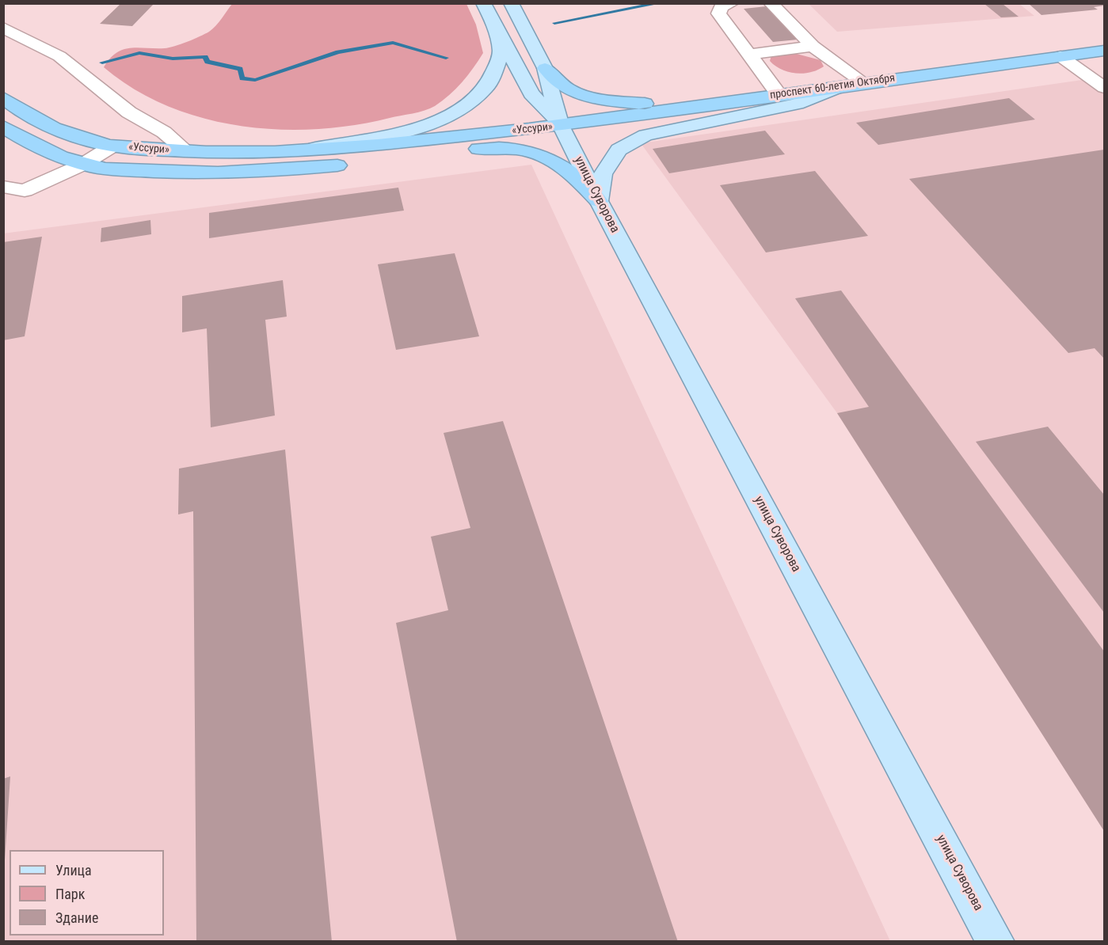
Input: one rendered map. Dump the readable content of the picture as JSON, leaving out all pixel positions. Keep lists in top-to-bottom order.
{
  "streets": {
    "highway": ["проспект 60-летия Октября", "«Уссури»"],
    "main road": ["улица Суворова"]
  },
  "crossings": [
    ["проспект 60-летия Октября", "«Уссури»"],
    ["проспект 60-летия Октября", "улица Суворова"],
    ["«Уссури»", "улица Суворова"]
  ],
  "legend": ["Улица", "Парк", "Здание"]
}
